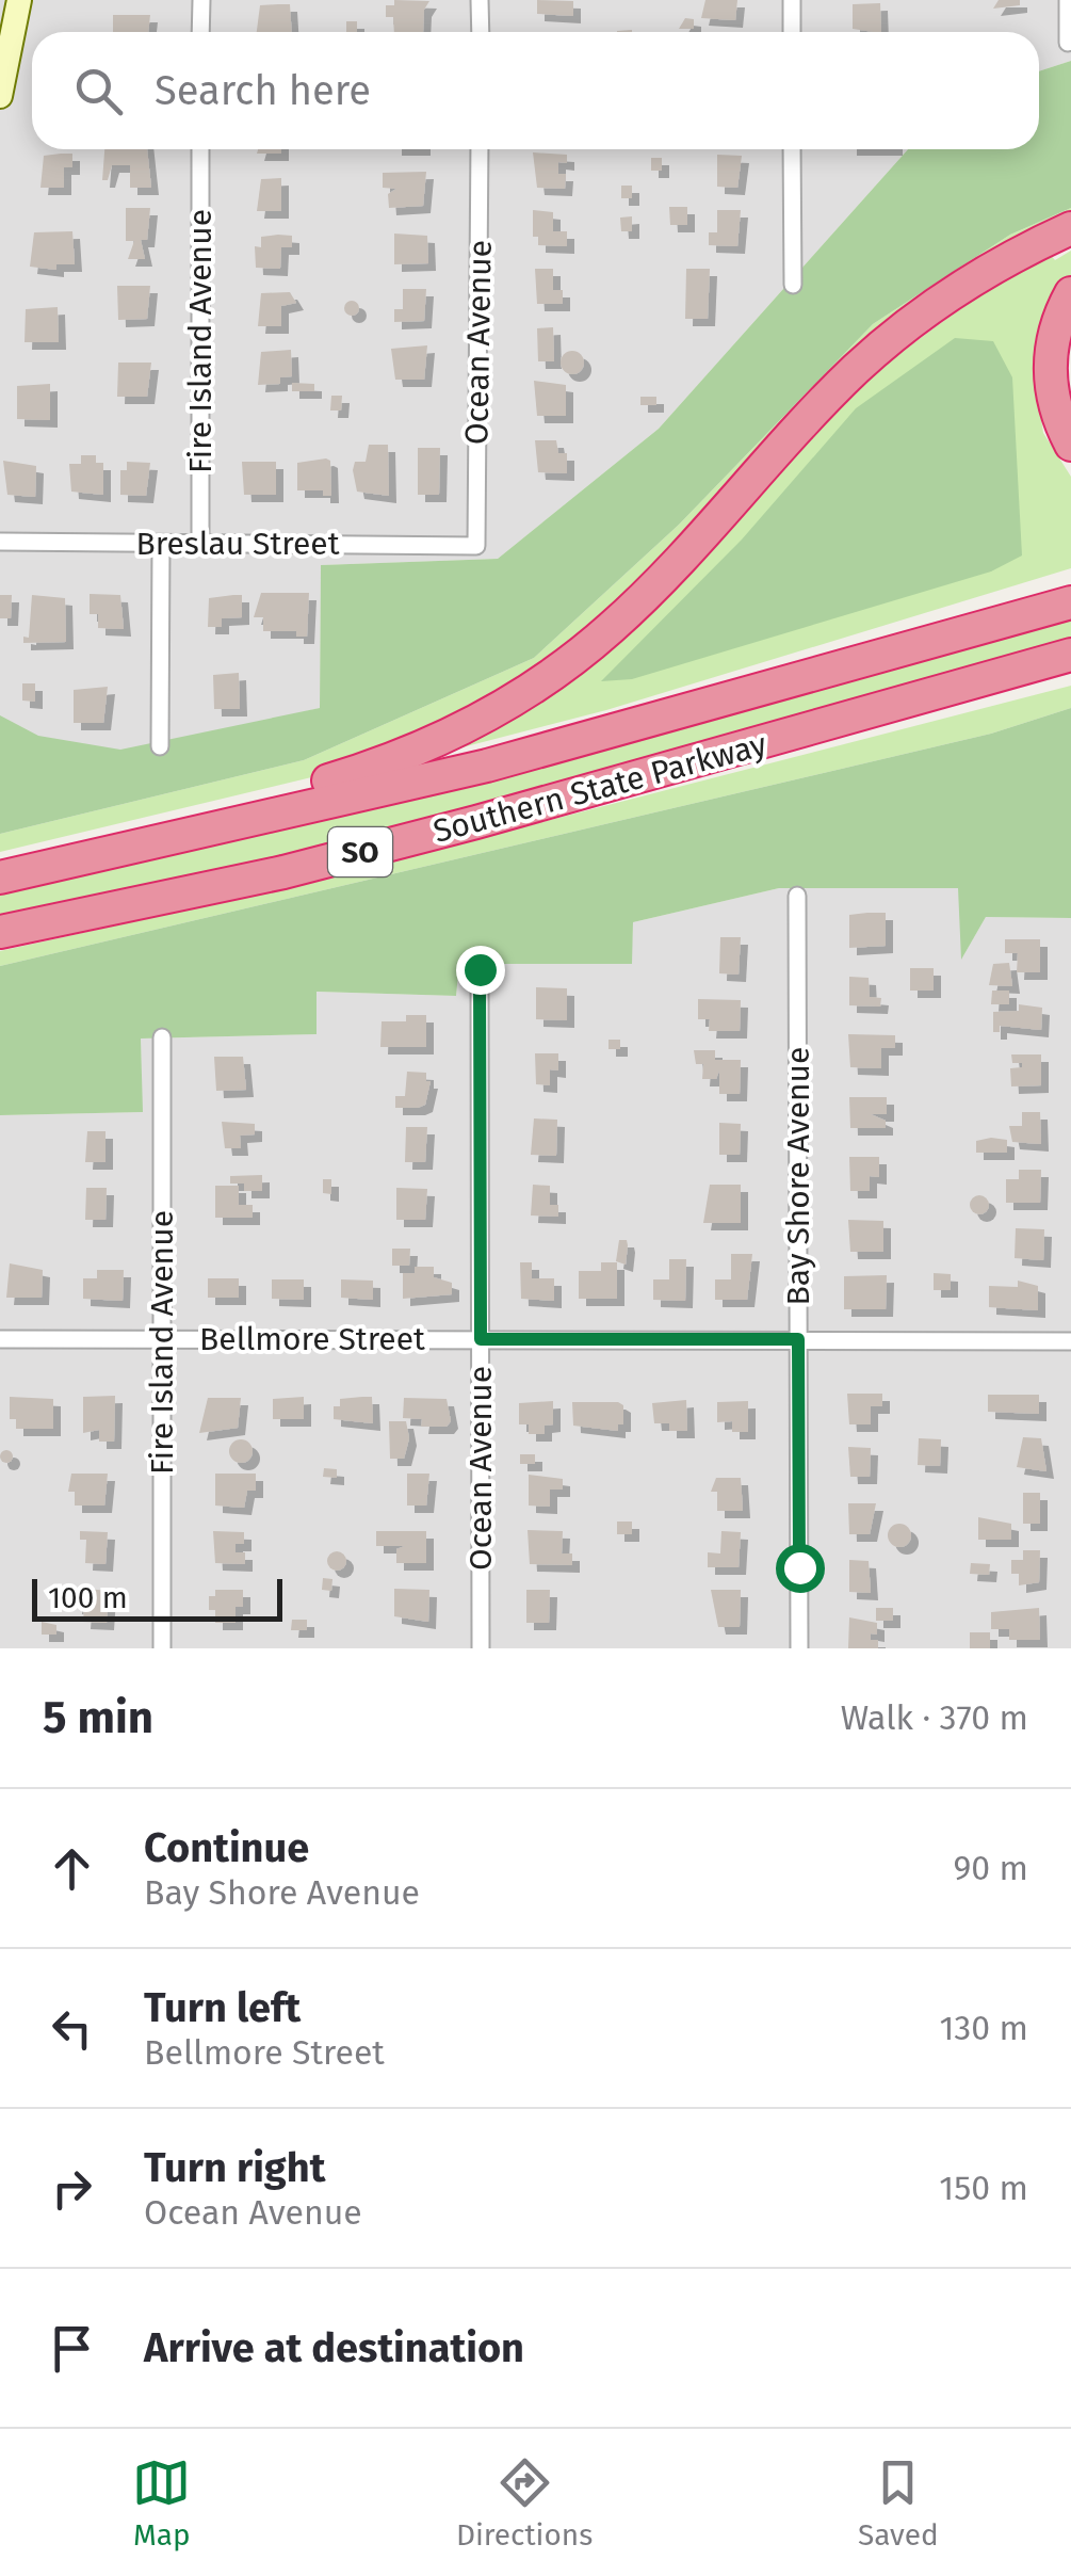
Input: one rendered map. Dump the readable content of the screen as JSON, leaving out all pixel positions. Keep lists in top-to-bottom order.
{
  "streets": {
    "highway": ["Southern State Parkway", "SO"],
    "street": [
      "Fire Island Avenue",
      "Ocean Avenue",
      "Breslau Street",
      "Bay Shore Avenue",
      "Bellmore Street"
    ]
  },
  "crossings": [
    ["Fire Island Avenue", "Breslau Street"],
    ["Fire Island Avenue", "Bellmore Street"],
    ["Ocean Avenue", "Breslau Street"],
    ["Ocean Avenue", "Bellmore Street"],
    ["Bay Shore Avenue", "Bellmore Street"]
  ],
  "scale_bar": "100 m",
  "page": {
    "search": "Search here",
    "scale": "100 m",
    "heading": ["5 min", "Walk · 370 m"],
    "list": [
      ["Continue", "Bay Shore Avenue", "90 m"],
      ["Turn left", "Bellmore Street", "130 m"],
      ["Turn right", "Ocean Avenue", "150 m"],
      "Arrive at destination"
    ],
    "nav": ["Map", "Directions", "Saved"]
  }
}
